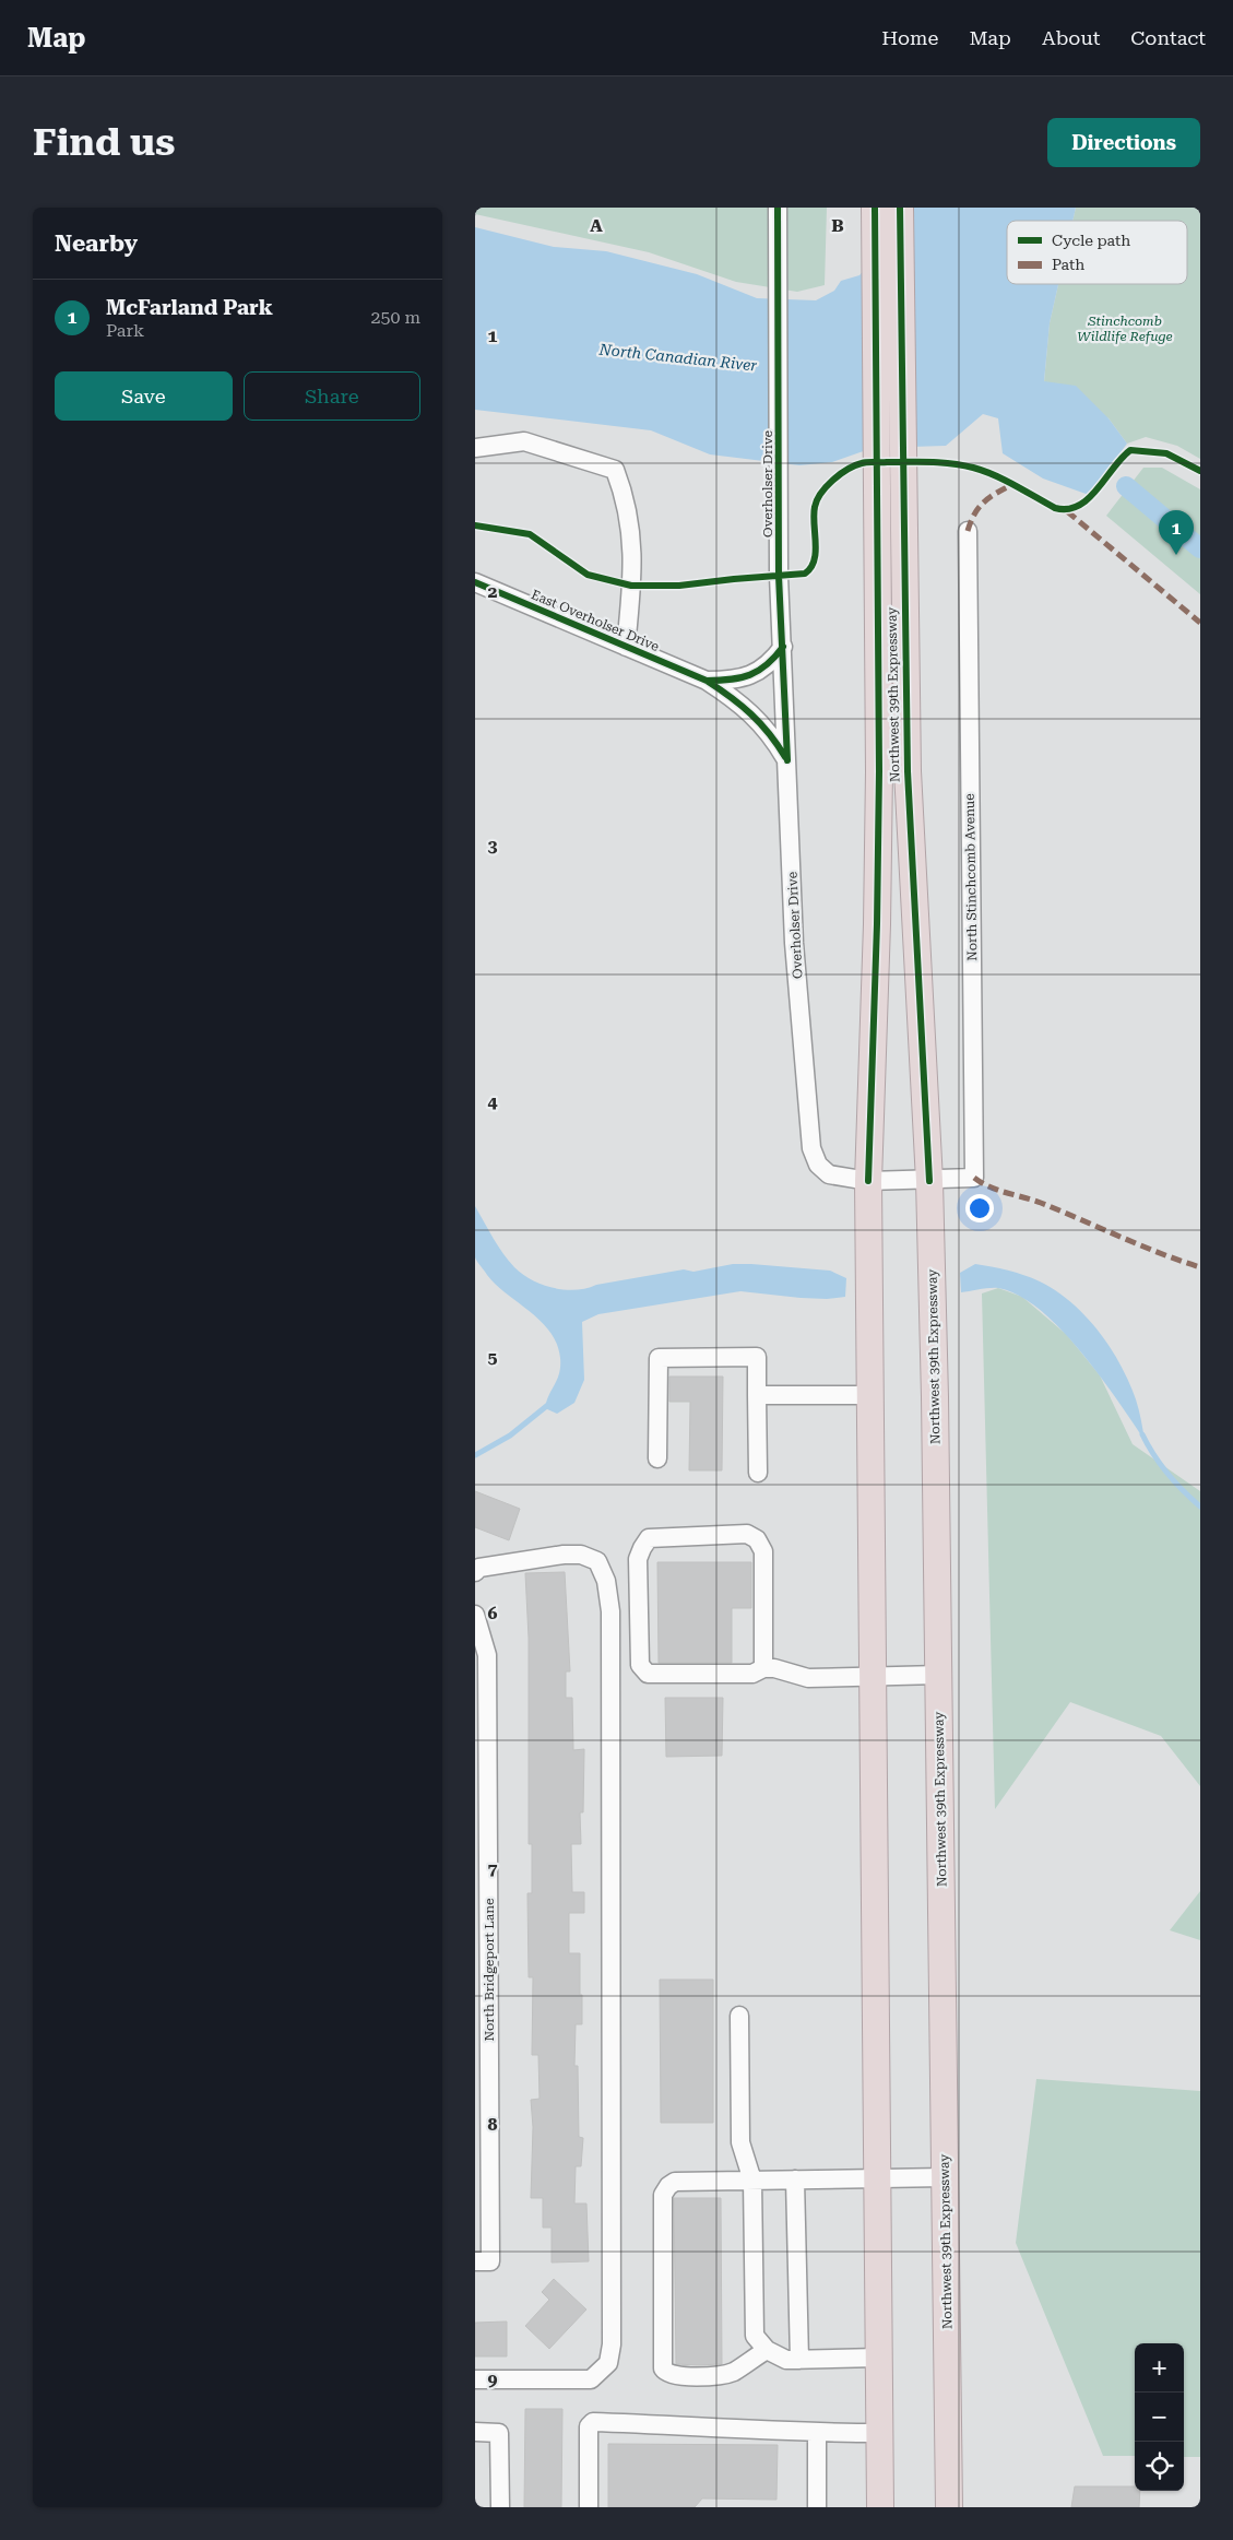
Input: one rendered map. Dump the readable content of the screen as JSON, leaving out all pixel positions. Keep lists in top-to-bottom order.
{
  "streets": {
    "highway": ["Northwest 39th Expressway"],
    "street": [
      "Overholser Drive",
      "East Overholser Drive",
      "North Stinchcomb Avenue",
      "North Bridgeport Lane"
    ]
  },
  "crossings": [
    ["Overholser Drive", "East Overholser Drive"],
    ["Overholser Drive", "Northwest 39th Expressway"],
    ["Overholser Drive", "North Stinchcomb Avenue"],
    ["Northwest 39th Expressway", "North Stinchcomb Avenue"]
  ],
  "water": ["North Canadian River"],
  "parks": ["Stinchcomb Wildlife Refuge"],
  "legend": ["Cycle path", "Path"],
  "page": {
    "header": "Map",
    "nav": [
      "Home",
      "Map",
      "About",
      "Contact"
    ],
    "buttons": [
      "Directions",
      ["Save", "Share"]
    ],
    "title": "Find us",
    "heading": "Nearby",
    "list": [
      {
        "mark": "1",
        "name": "McFarland Park",
        "note": "Park",
        "value": "250 m"
      }
    ],
    "pins": "1",
    "map_buttons": ["+", "−"]
  },
  "grid": {
    "columns": ["A", "B"],
    "rows": [
      "1",
      "2",
      "3",
      "4",
      "5",
      "6",
      "7",
      "8",
      "9"
    ]
  }
}
